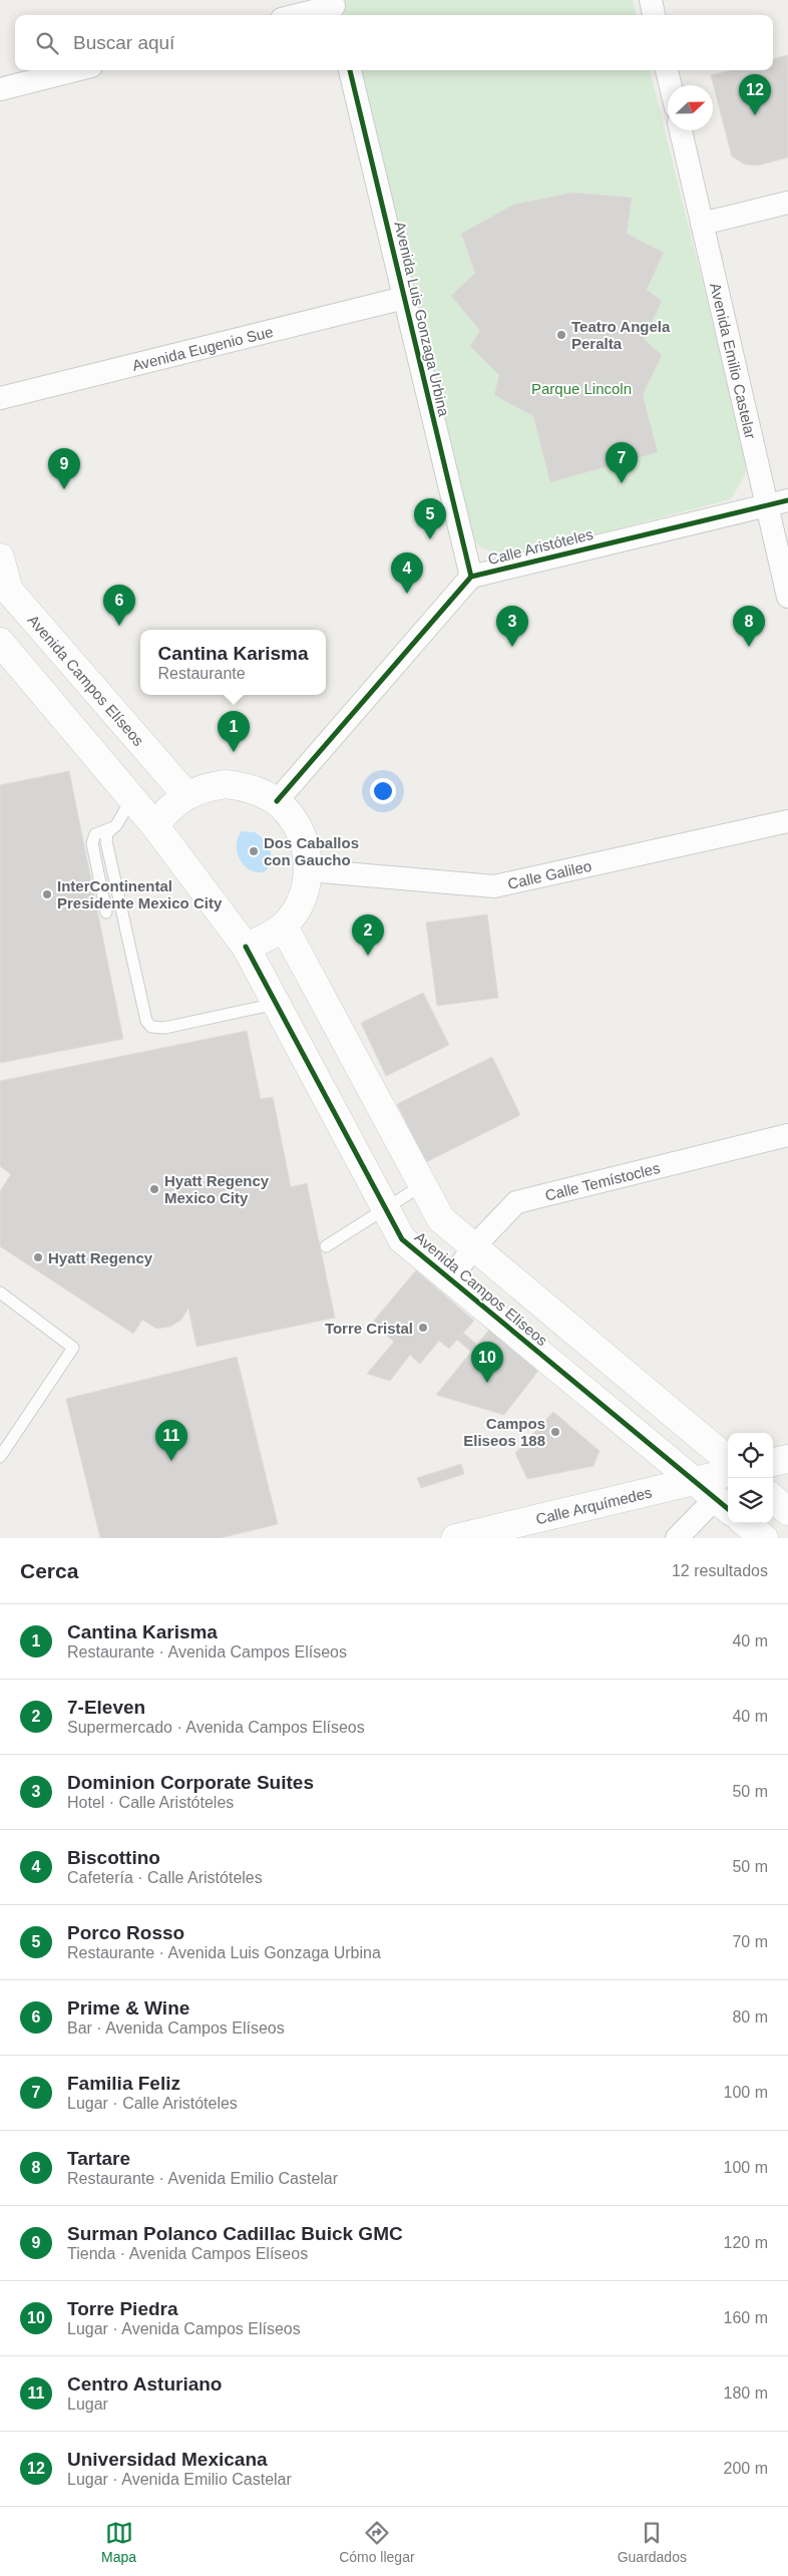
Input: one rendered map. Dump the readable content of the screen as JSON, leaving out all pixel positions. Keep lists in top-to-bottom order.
{
  "streets": {
    "street": [
      "Avenida Luis Gonzaga Urbina",
      "Avenida Eugenio Sue",
      "Avenida Emilio Castelar",
      "Calle Aristóteles",
      "Avenida Campos Elíseos",
      "Calle Galileo",
      "Calle Temístocles",
      "Calle Arquímedes"
    ]
  },
  "crossings": [
    ["Avenida Luis Gonzaga Urbina", "Avenida Eugenio Sue"],
    ["Avenida Luis Gonzaga Urbina", "Calle Aristóteles"],
    ["Avenida Emilio Castelar", "Calle Aristóteles"],
    ["Calle Aristóteles", "Avenida Campos Elíseos"],
    ["Calle Aristóteles", "Calle Galileo"],
    ["Avenida Campos Elíseos", "Calle Galileo"],
    ["Avenida Campos Elíseos", "Calle Temístocles"],
    ["Avenida Campos Elíseos", "Calle Arquímedes"]
  ],
  "parks": ["Parque Lincoln"],
  "places": [
    "Teatro Angela Peralta",
    "Dos Caballos con Gaucho",
    "InterContinental Presidente Mexico City",
    "Hyatt Regency Mexico City",
    "Hyatt Regency",
    "Torre Cristal",
    "Campos Eliseos 188"
  ],
  "north": "right",
  "page": {
    "search": "Buscar aquí",
    "pins": [
      "12",
      "7",
      "9",
      "5",
      "4",
      "6",
      "3",
      "8",
      "1",
      "2",
      "10",
      "11"
    ],
    "popup": ["Cantina Karisma", "Restaurante"],
    "heading": ["Cerca", "12 resultados"],
    "list": [
      {
        "mark": "1",
        "name": "Cantina Karisma",
        "note": "Restaurante · Avenida Campos Elíseos",
        "value": "40 m"
      },
      {
        "mark": "2",
        "name": "7-Eleven",
        "note": "Supermercado · Avenida Campos Elíseos",
        "value": "40 m"
      },
      {
        "mark": "3",
        "name": "Dominion Corporate Suites",
        "note": "Hotel · Calle Aristóteles",
        "value": "50 m"
      },
      {
        "mark": "4",
        "name": "Biscottino",
        "note": "Cafetería · Calle Aristóteles",
        "value": "50 m"
      },
      {
        "mark": "5",
        "name": "Porco Rosso",
        "note": "Restaurante · Avenida Luis Gonzaga Urbina",
        "value": "70 m"
      },
      {
        "mark": "6",
        "name": "Prime & Wine",
        "note": "Bar · Avenida Campos Elíseos",
        "value": "80 m"
      },
      {
        "mark": "7",
        "name": "Familia Feliz",
        "note": "Lugar · Calle Aristóteles",
        "value": "100 m"
      },
      {
        "mark": "8",
        "name": "Tartare",
        "note": "Restaurante · Avenida Emilio Castelar",
        "value": "100 m"
      },
      {
        "mark": "9",
        "name": "Surman Polanco Cadillac Buick GMC",
        "note": "Tienda · Avenida Campos Elíseos",
        "value": "120 m"
      },
      {
        "mark": "10",
        "name": "Torre Piedra",
        "note": "Lugar · Avenida Campos Elíseos",
        "value": "160 m"
      },
      {
        "mark": "11",
        "name": "Centro Asturiano",
        "note": "Lugar",
        "value": "180 m"
      },
      {
        "mark": "12",
        "name": "Universidad Mexicana",
        "note": "Lugar · Avenida Emilio Castelar",
        "value": "200 m"
      }
    ],
    "nav": ["Mapa", "Cómo llegar", "Guardados"]
  }
}
